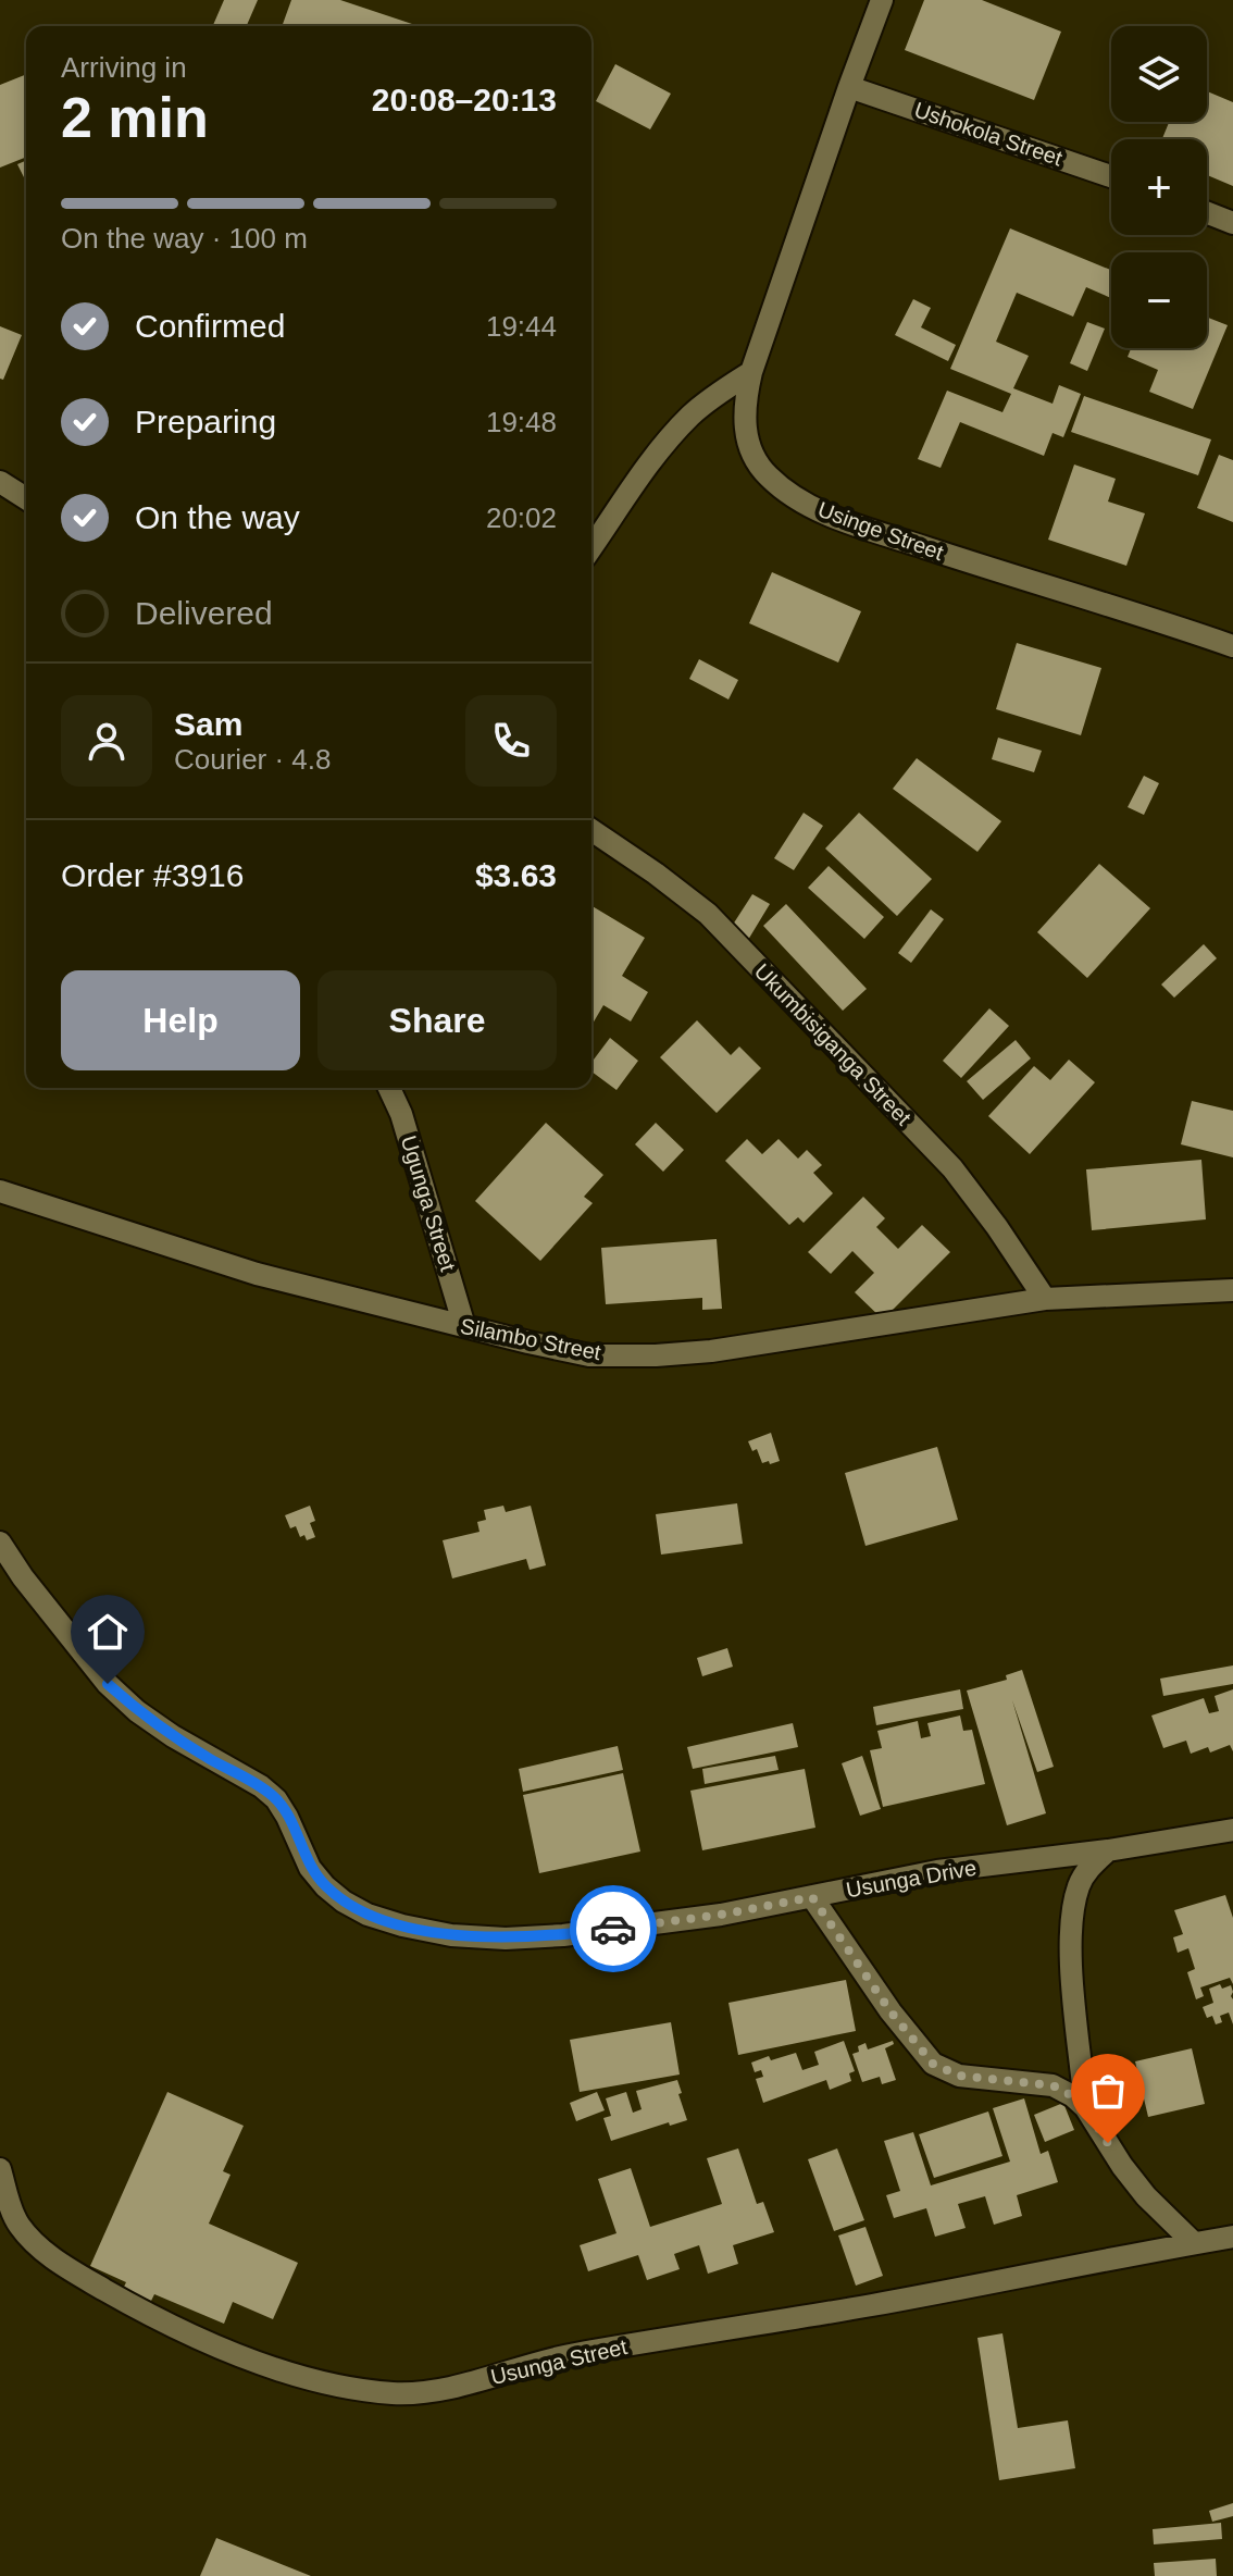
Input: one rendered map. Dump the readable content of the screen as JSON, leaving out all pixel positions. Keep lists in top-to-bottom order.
{
  "streets": {
    "street": [
      "Ushokola Street",
      "Usinge Street",
      "Ukumbisiganga Street",
      "Ugunga Street",
      "Silambo Street",
      "Usunga Drive",
      "Usunga Street"
    ]
  },
  "crossings": [
    ["Ushokola Street", "Usinge Street"],
    ["Ukumbisiganga Street", "Silambo Street"],
    ["Ugunga Street", "Silambo Street"]
  ],
  "page": {
    "map_buttons": ["+", "−"],
    "heading": ["2 min", "Arriving in", "20:08–20:13"],
    "panel": [
      "Sam",
      "Courier · 4.8",
      "Order #3916",
      "$3.63"
    ],
    "bar": "On the way · 100 m",
    "list": [
      ["Confirmed", "19:44"],
      ["Preparing", "19:48"],
      ["On the way", "20:02"],
      "Delivered"
    ],
    "buttons": ["Help", "Share"]
  }
}
